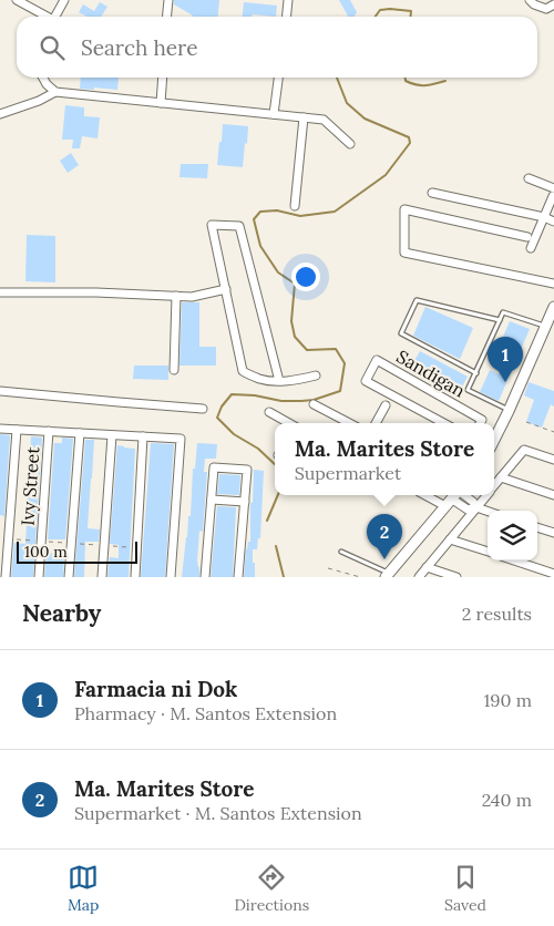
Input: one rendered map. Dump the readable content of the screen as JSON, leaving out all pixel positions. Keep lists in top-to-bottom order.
{
  "streets": {
    "street": ["Sandigan", "Ivy Street"]
  },
  "scale_bar": "100 m",
  "page": {
    "search": "Search here",
    "pins": ["1", "2"],
    "popup": ["Ma. Marites Store", "Supermarket"],
    "scale": "100 m",
    "heading": ["Nearby", "2 results"],
    "list": [
      {
        "mark": "1",
        "name": "Farmacia ni Dok",
        "note": "Pharmacy · M. Santos Extension",
        "value": "190 m"
      },
      {
        "mark": "2",
        "name": "Ma. Marites Store",
        "note": "Supermarket · M. Santos Extension",
        "value": "240 m"
      }
    ],
    "nav": ["Map", "Directions", "Saved"]
  }
}
